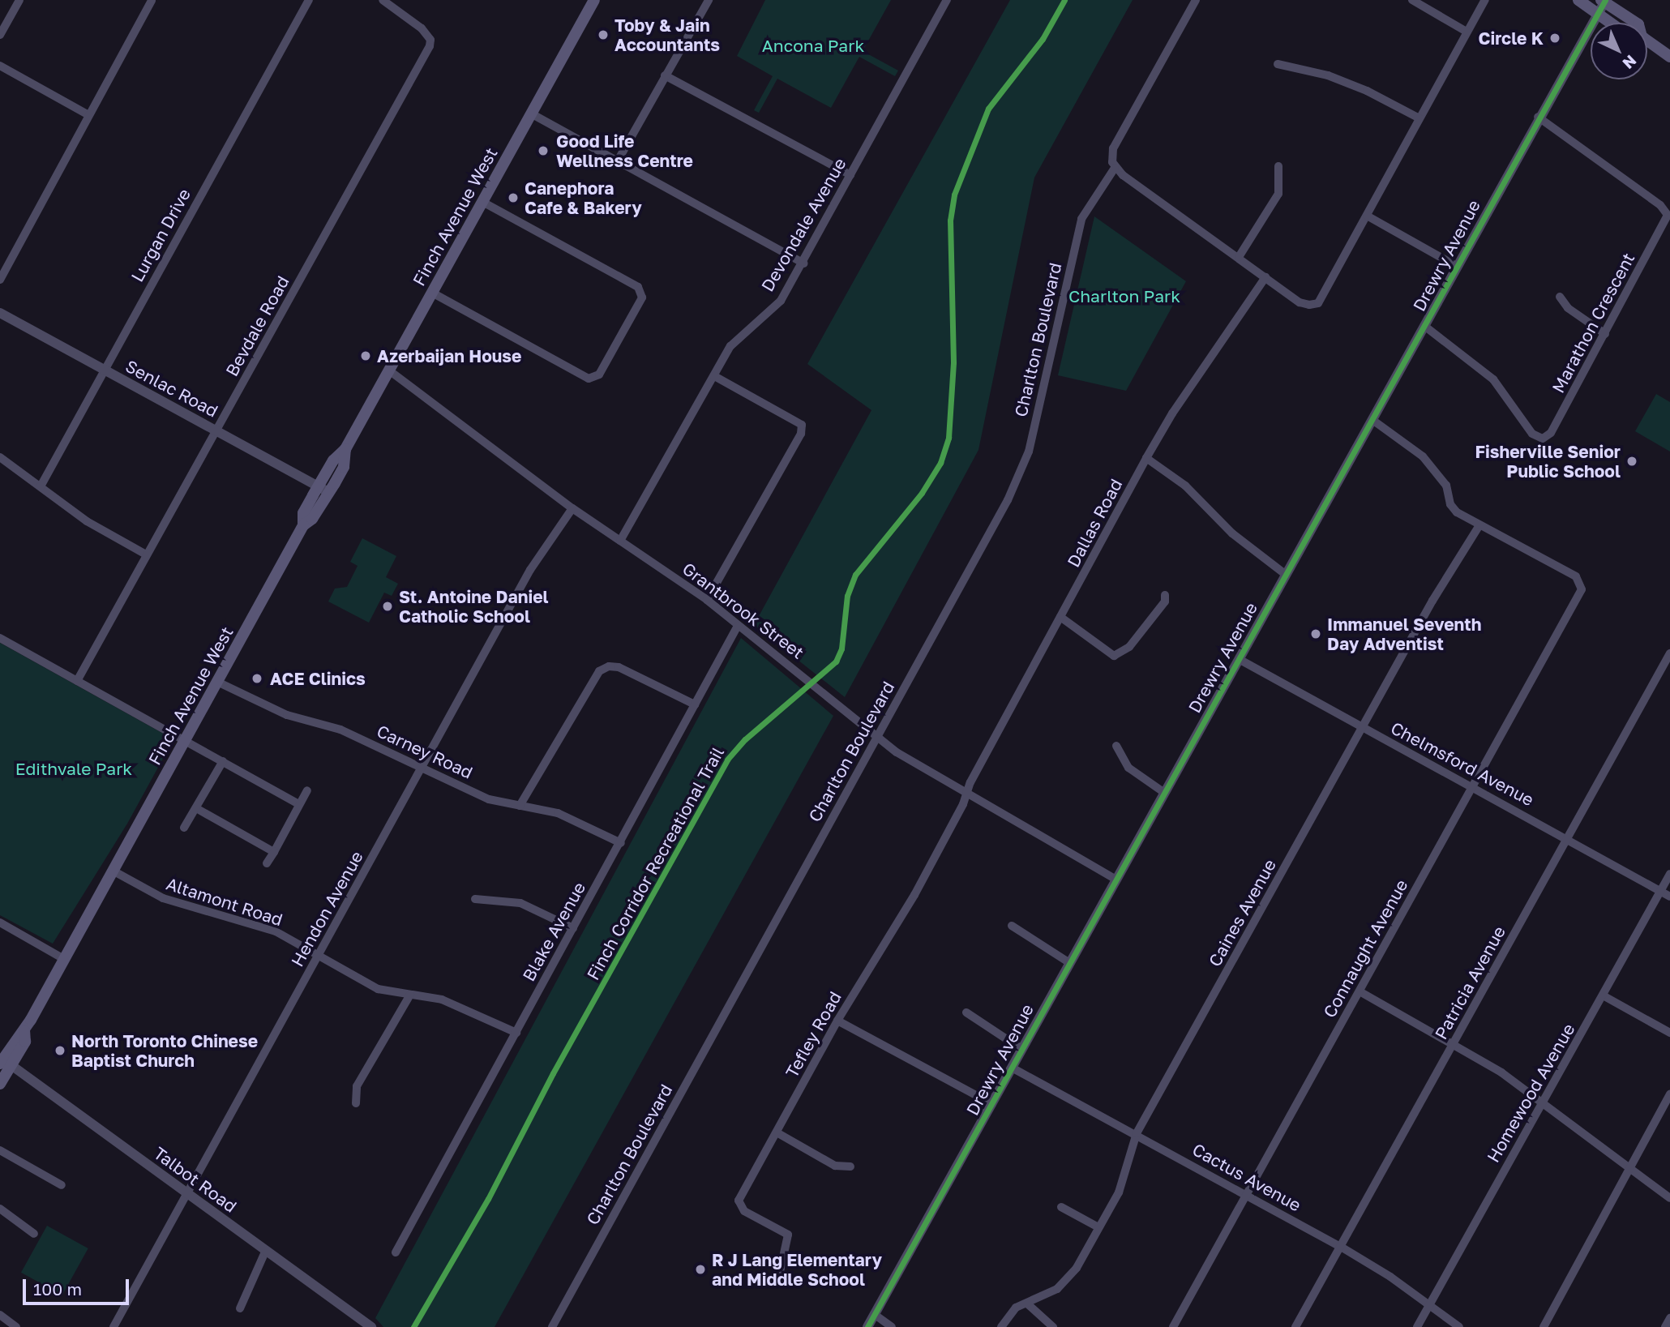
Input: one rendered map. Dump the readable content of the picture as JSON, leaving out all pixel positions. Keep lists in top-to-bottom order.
{
  "streets": {
    "main road": ["Finch Avenue West"],
    "street": [
      "Devondale Avenue",
      "Lurgan Drive",
      "Drewry Avenue",
      "Marathon Crescent",
      "Bevdale Road",
      "Charlton Boulevard",
      "Senlac Road",
      "Dallas Road",
      "Grantbrook Street",
      "Carney Road",
      "Chelmsford Avenue",
      "Altamont Road",
      "Hendon Avenue",
      "Caines Avenue",
      "Blake Avenue",
      "Connaught Avenue",
      "Patricia Avenue",
      "Tefley Road",
      "Homewood Avenue",
      "Cactus Avenue",
      "Talbot Road"
    ],
    "cycle path": ["Finch Corridor Recreational Trail"]
  },
  "crossings": [
    ["Finch Avenue West", "Senlac Road"],
    ["Finch Avenue West", "Grantbrook Street"],
    ["Finch Avenue West", "Carney Road"],
    ["Finch Avenue West", "Altamont Road"],
    ["Finch Avenue West", "Talbot Road"],
    ["Devondale Avenue", "Grantbrook Street"],
    ["Lurgan Drive", "Senlac Road"],
    ["Drewry Avenue", "Marathon Crescent"],
    ["Drewry Avenue", "Grantbrook Street"],
    ["Drewry Avenue", "Chelmsford Avenue"],
    ["Drewry Avenue", "Cactus Avenue"],
    ["Bevdale Road", "Senlac Road"],
    ["Charlton Boulevard", "Grantbrook Street"],
    ["Dallas Road", "Grantbrook Street"],
    ["Dallas Road", "Tefley Road"],
    ["Grantbrook Street", "Hendon Avenue"],
    ["Grantbrook Street", "Blake Avenue"],
    ["Grantbrook Street", "Tefley Road"],
    ["Carney Road", "Hendon Avenue"],
    ["Carney Road", "Blake Avenue"],
    ["Chelmsford Avenue", "Caines Avenue"],
    ["Chelmsford Avenue", "Connaught Avenue"],
    ["Chelmsford Avenue", "Patricia Avenue"],
    ["Chelmsford Avenue", "Homewood Avenue"],
    ["Altamont Road", "Hendon Avenue"],
    ["Altamont Road", "Blake Avenue"],
    ["Hendon Avenue", "Talbot Road"],
    ["Caines Avenue", "Connaught Avenue"],
    ["Caines Avenue", "Cactus Avenue"],
    ["Connaught Avenue", "Cactus Avenue"],
    ["Patricia Avenue", "Cactus Avenue"],
    ["Homewood Avenue", "Cactus Avenue"]
  ],
  "parks": ["Ancona Park", "Charlton Park", "Edithvale Park"],
  "places": [
    "Toby & Jain Accountants",
    "Circle K",
    "Good Life Wellness Centre",
    "Canephora Cafe & Bakery",
    "Azerbaijan House",
    "Fisherville Senior Public School",
    "St. Antoine Daniel Catholic School",
    "Immanuel Seventh Day Adventist",
    "ACE Clinics",
    "North Toronto Chinese Baptist Church",
    "R J Lang Elementary and Middle School"
  ],
  "scale_bar": "100 m",
  "north": "bottom right"
}
